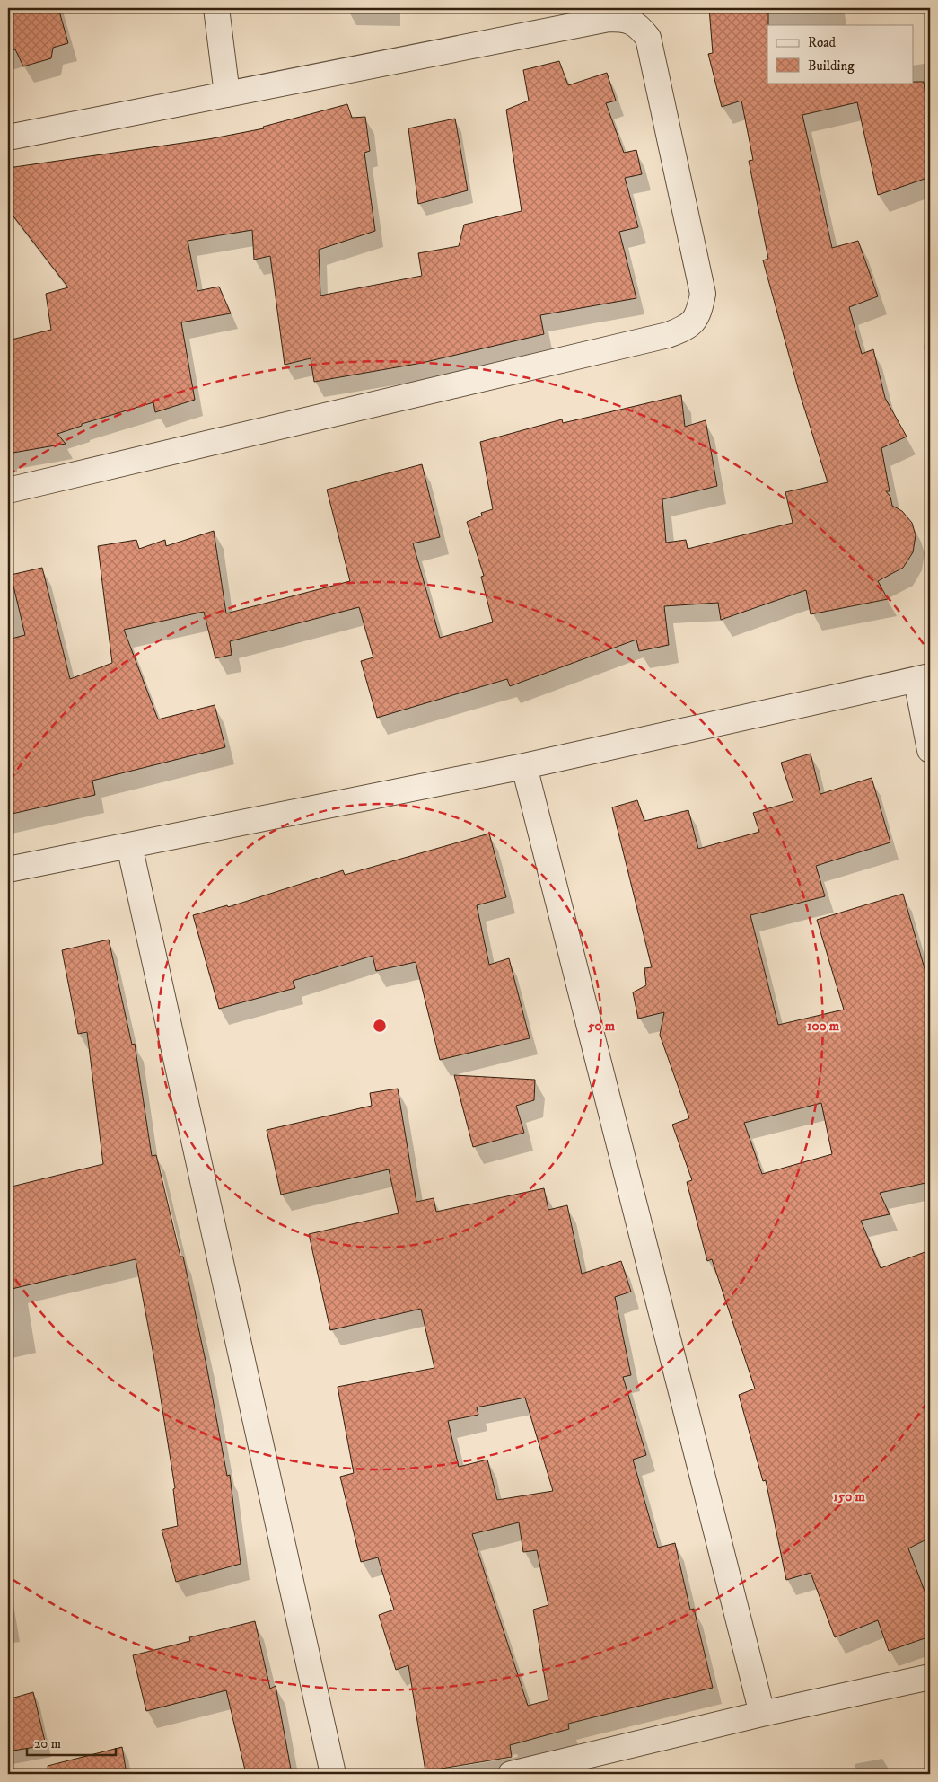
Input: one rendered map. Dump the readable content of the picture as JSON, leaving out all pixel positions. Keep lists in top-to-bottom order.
{
  "legend": ["Road", "Building"],
  "scale_bar": "20 m",
  "rings": ["50 m", "100 m", "150 m"]
}
